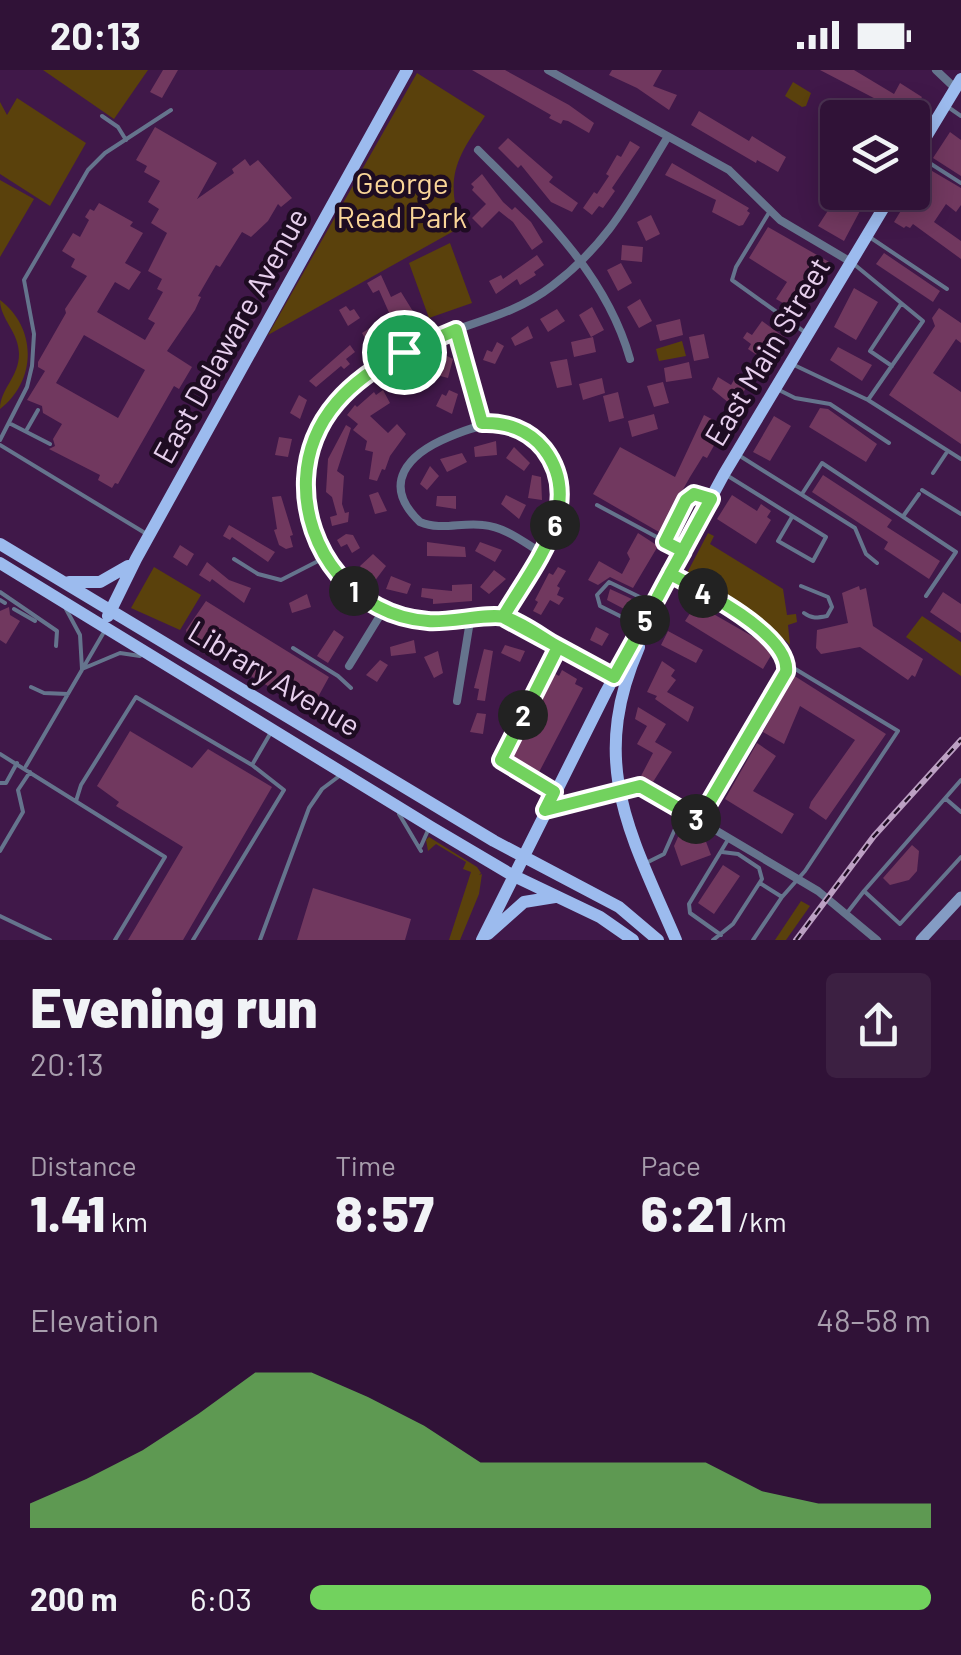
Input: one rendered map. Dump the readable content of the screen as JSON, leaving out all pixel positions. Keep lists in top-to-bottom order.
{
  "streets": {
    "main road": ["East Delaware Avenue", "East Main Street", "Library Avenue"]
  },
  "crossings": [
    ["East Delaware Avenue", "Library Avenue"],
    ["East Main Street", "Library Avenue"]
  ],
  "parks": ["George Read Park"],
  "page": {
    "status": "20:13",
    "pins": [
      "6",
      "1",
      "4",
      "5",
      "2",
      "3"
    ],
    "heading": ["Evening run", "20:13"],
    "stats": [
      ["Distance", "1.41 km"],
      ["Time", "8:57"],
      ["Pace", "6:21 /km"]
    ],
    "chart": ["Elevation", "48–58 m"],
    "list": [
      {
        "name": "200 m",
        "note": "6:03"
      }
    ]
  }
}
